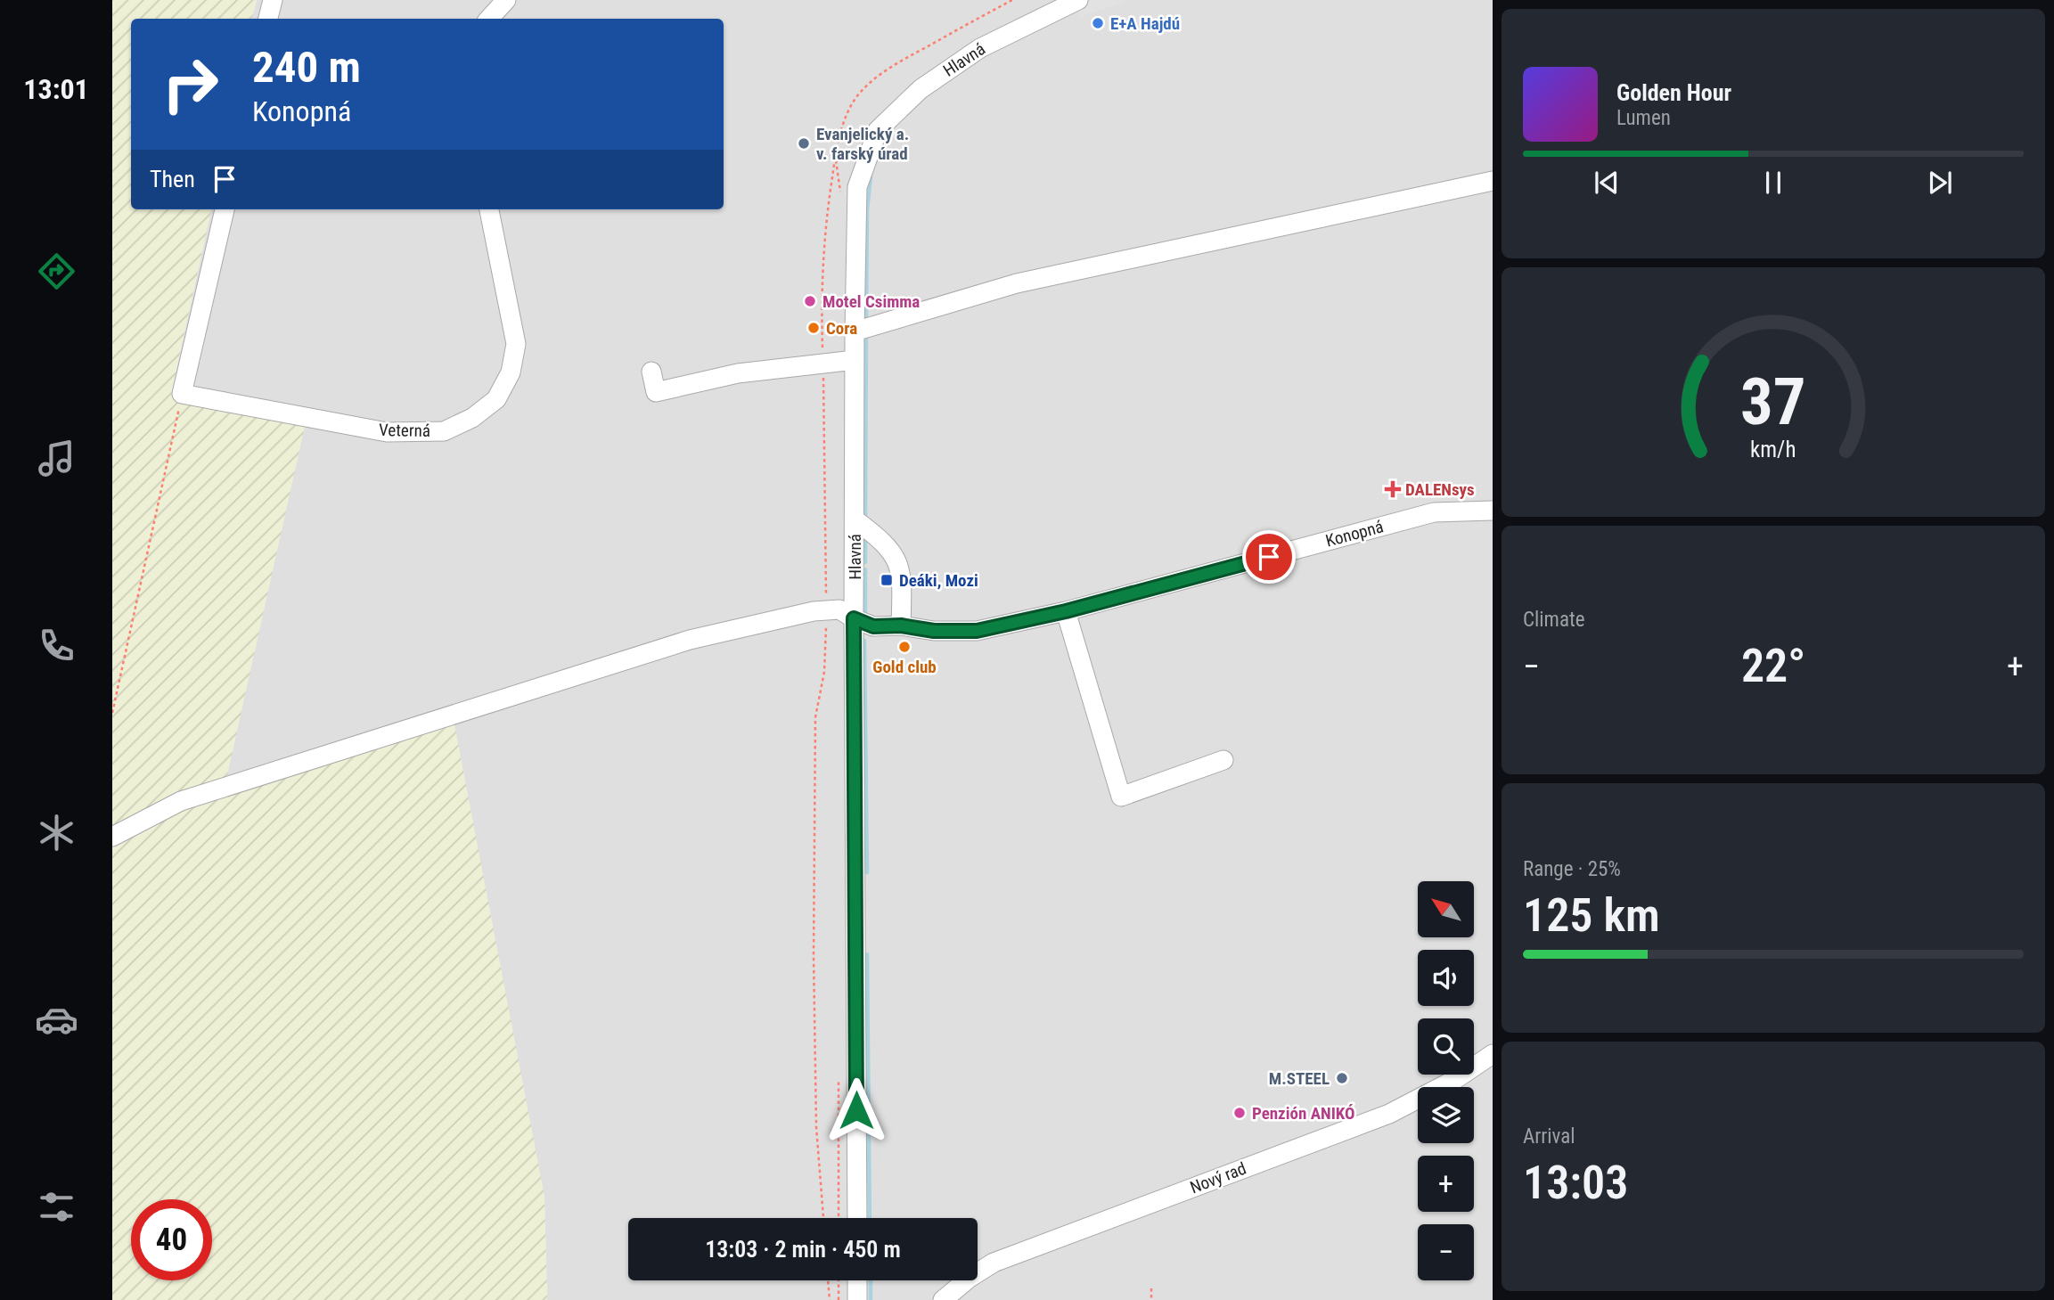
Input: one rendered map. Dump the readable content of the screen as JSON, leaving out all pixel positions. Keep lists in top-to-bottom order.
{
  "streets": {
    "street": [
      "Hlavná",
      "Veterná",
      "Konopná",
      "Nový rad"
    ]
  },
  "crossings": [
    ["Hlavná", "Konopná"]
  ],
  "places": {
    "other": [
      "E+A Hajdú",
      "Evanjelický a. v. farský úrad",
      "Motel Csimma",
      "Cora",
      "Gold club",
      "M.STEEL",
      "Penzión ANIKÓ"
    ],
    "health": ["DALENsys"],
    "transit": ["Deáki, Mozi"]
  },
  "north": "top left",
  "page": {
    "tabs": "13:01",
    "turn": ["240 m", "Konopná"],
    "song": ["Golden Hour", "Lumen"],
    "then": "Then",
    "tile": [
      "Climate",
      ["Range · 25%", "125 km"],
      ["Arrival", "13:03"]
    ],
    "heat": ["−", "22°", "+"],
    "map_buttons": ["+", "−"],
    "limit": "40",
    "trip": "13:03 · 2 min · 450 m",
    "gauge": ["37", "km/h"]
  }
}
